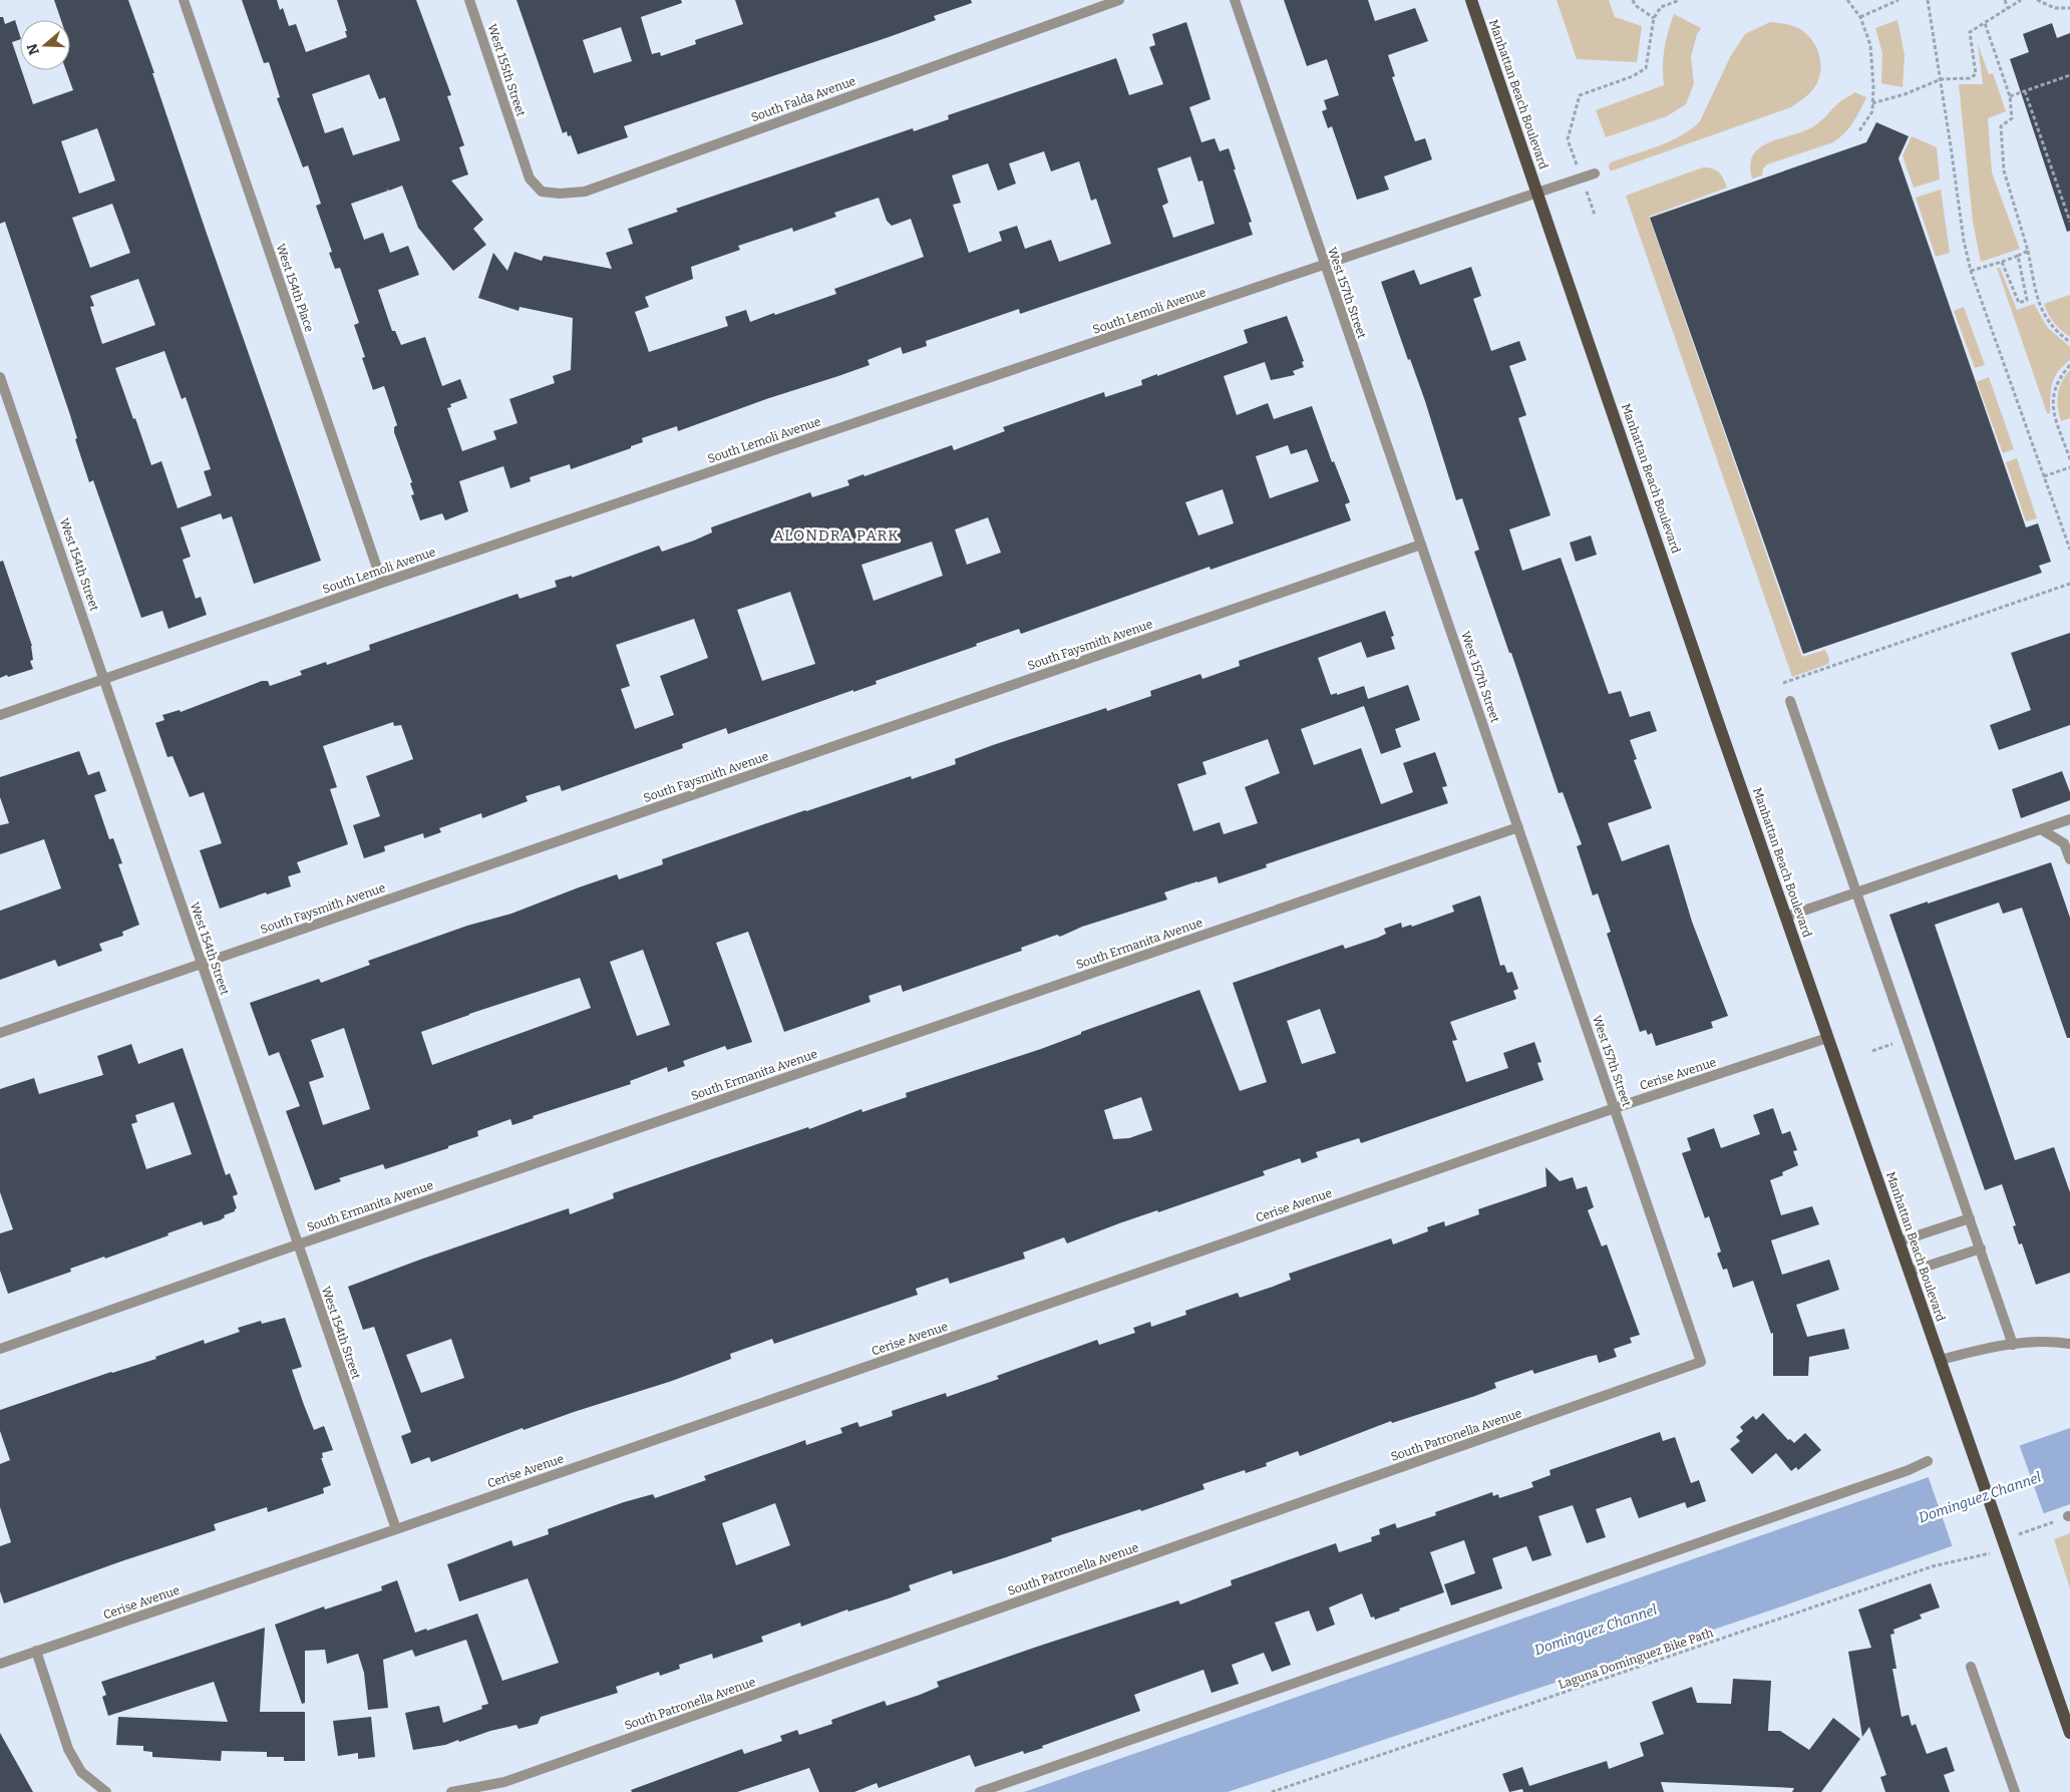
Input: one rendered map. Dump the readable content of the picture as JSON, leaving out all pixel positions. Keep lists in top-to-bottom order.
{
  "streets": {
    "main road": ["Manhattan Beach Boulevard"],
    "street": [
      "West 155th Street",
      "South Falda Avenue",
      "West 154th Place",
      "West 157th Street",
      "South Lemoli Avenue",
      "West 154th Street",
      "South Faysmith Avenue",
      "South Ermanita Avenue",
      "Cerise Avenue",
      "South Patronella Avenue"
    ],
    "path": ["Laguna Dominguez Bike Path"]
  },
  "crossings": [
    ["West 155th Street", "South Falda Avenue"],
    ["Manhattan Beach Boulevard", "South Lemoli Avenue"],
    ["Manhattan Beach Boulevard", "Cerise Avenue"],
    ["Manhattan Beach Boulevard", "Laguna Dominguez Bike Path"],
    ["West 154th Place", "South Lemoli Avenue"],
    ["West 157th Street", "South Lemoli Avenue"],
    ["West 157th Street", "South Faysmith Avenue"],
    ["West 157th Street", "South Ermanita Avenue"],
    ["West 157th Street", "Cerise Avenue"],
    ["West 157th Street", "South Patronella Avenue"],
    ["South Lemoli Avenue", "West 154th Street"],
    ["West 154th Street", "South Faysmith Avenue"],
    ["West 154th Street", "South Ermanita Avenue"],
    ["West 154th Street", "Cerise Avenue"]
  ],
  "districts": ["ALONDRA PARK"],
  "water": ["Dominguez Channel"],
  "north": "left"
}
